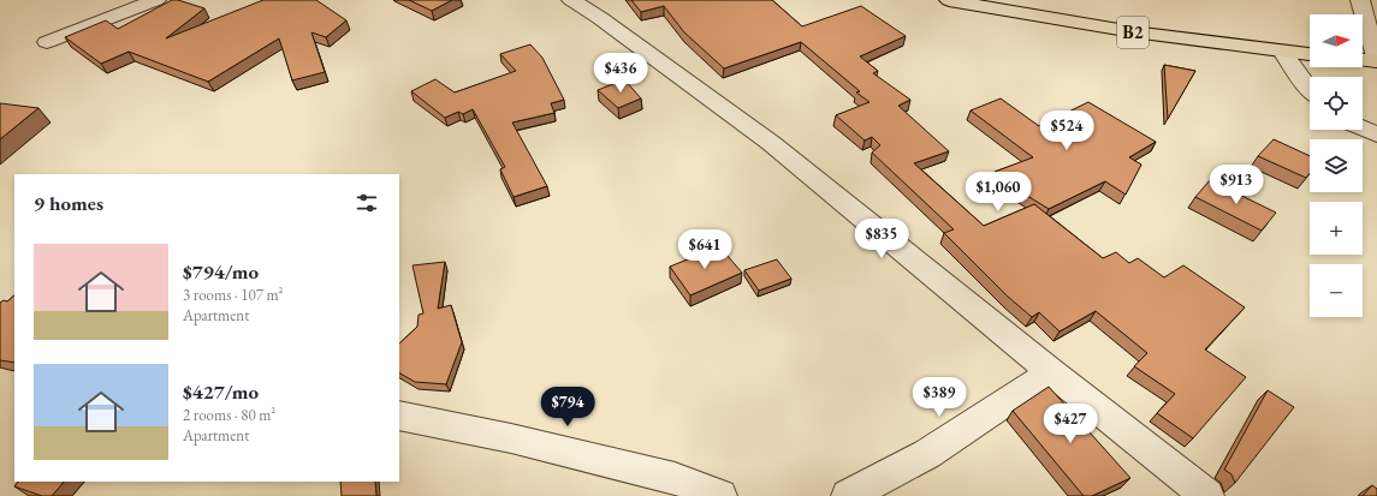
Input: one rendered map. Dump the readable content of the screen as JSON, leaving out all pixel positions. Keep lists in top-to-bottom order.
{
  "streets": {
    "highway": ["B2"]
  },
  "north": "right",
  "page": {
    "map_buttons": ["+", "−"],
    "price": [
      "$436",
      "$524",
      "$913",
      "$1,060",
      "$835",
      "$641",
      "$389",
      "$794",
      "$427"
    ],
    "heading": "9 homes",
    "list": [
      {
        "name": "$794/mo",
        "note": "3 rooms · 107 m² · Apartment"
      },
      {
        "name": "$427/mo",
        "note": "2 rooms · 80 m² · Apartment"
      }
    ]
  }
}
